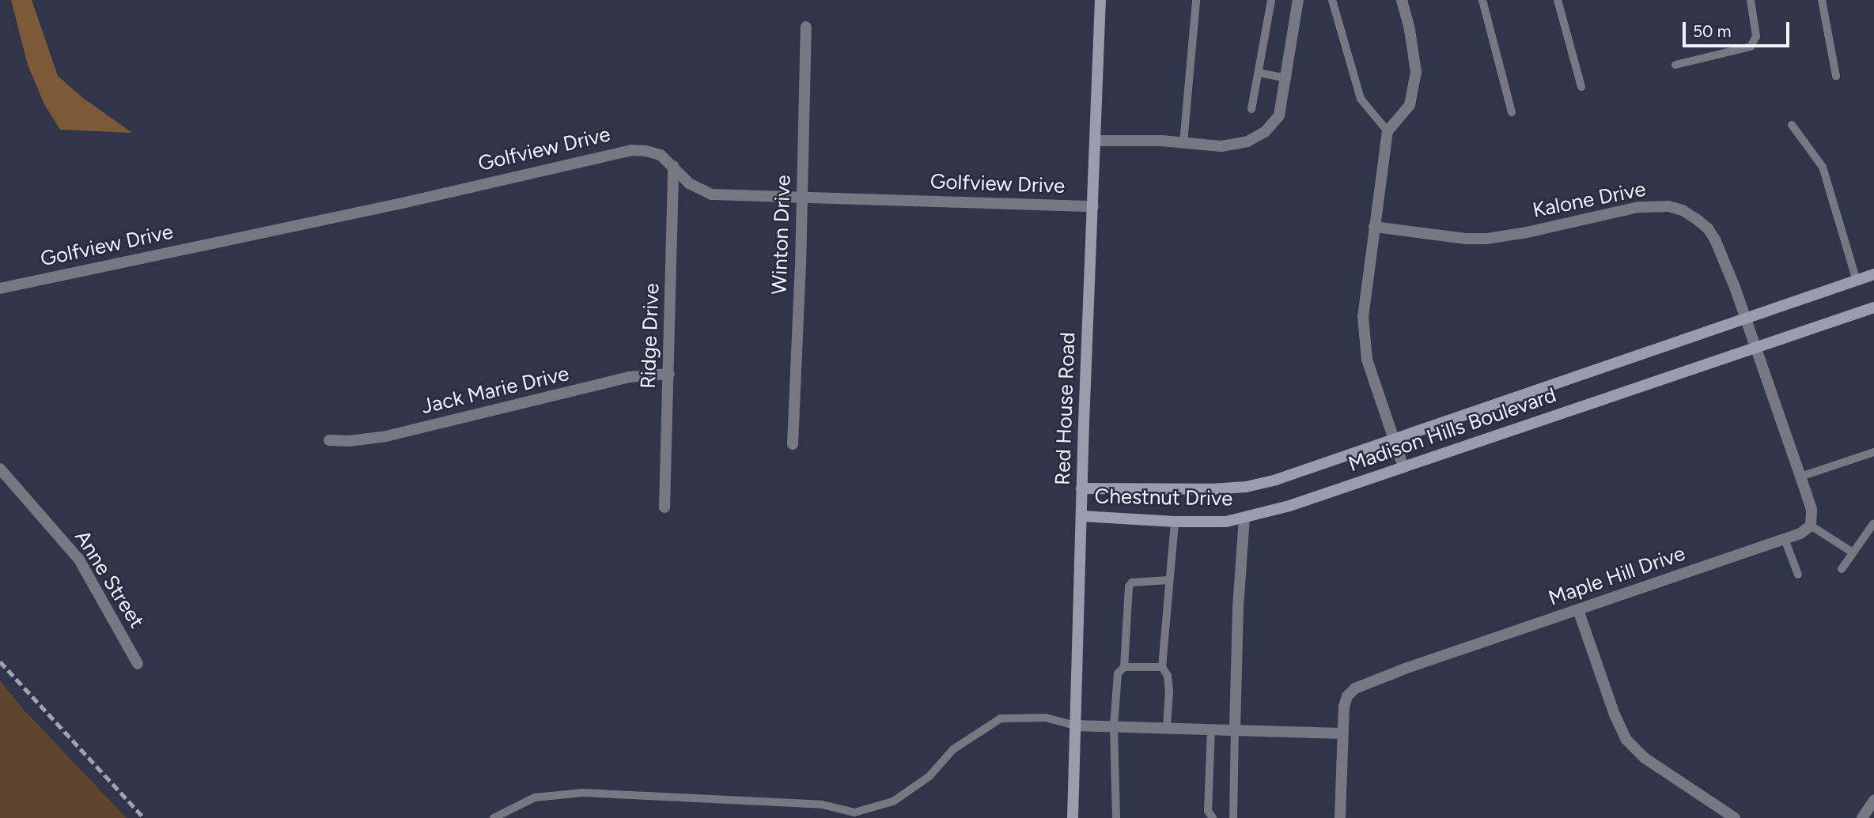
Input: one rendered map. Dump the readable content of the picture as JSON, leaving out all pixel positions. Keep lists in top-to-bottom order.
{
  "streets": {
    "street": [
      "Golfview Drive",
      "Kalone Drive",
      "Winton Drive",
      "Ridge Drive",
      "Jack Marie Drive",
      "Red House Road",
      "Madison Hills Boulevard",
      "Chestnut Drive",
      "Maple Hill Drive",
      "Anne Street"
    ]
  },
  "crossings": [
    ["Golfview Drive", "Winton Drive"],
    ["Golfview Drive", "Ridge Drive"],
    ["Golfview Drive", "Red House Road"],
    ["Kalone Drive", "Madison Hills Boulevard"],
    ["Ridge Drive", "Jack Marie Drive"],
    ["Red House Road", "Madison Hills Boulevard"],
    ["Red House Road", "Chestnut Drive"],
    ["Madison Hills Boulevard", "Chestnut Drive"]
  ],
  "scale_bar": "50 m"
}
